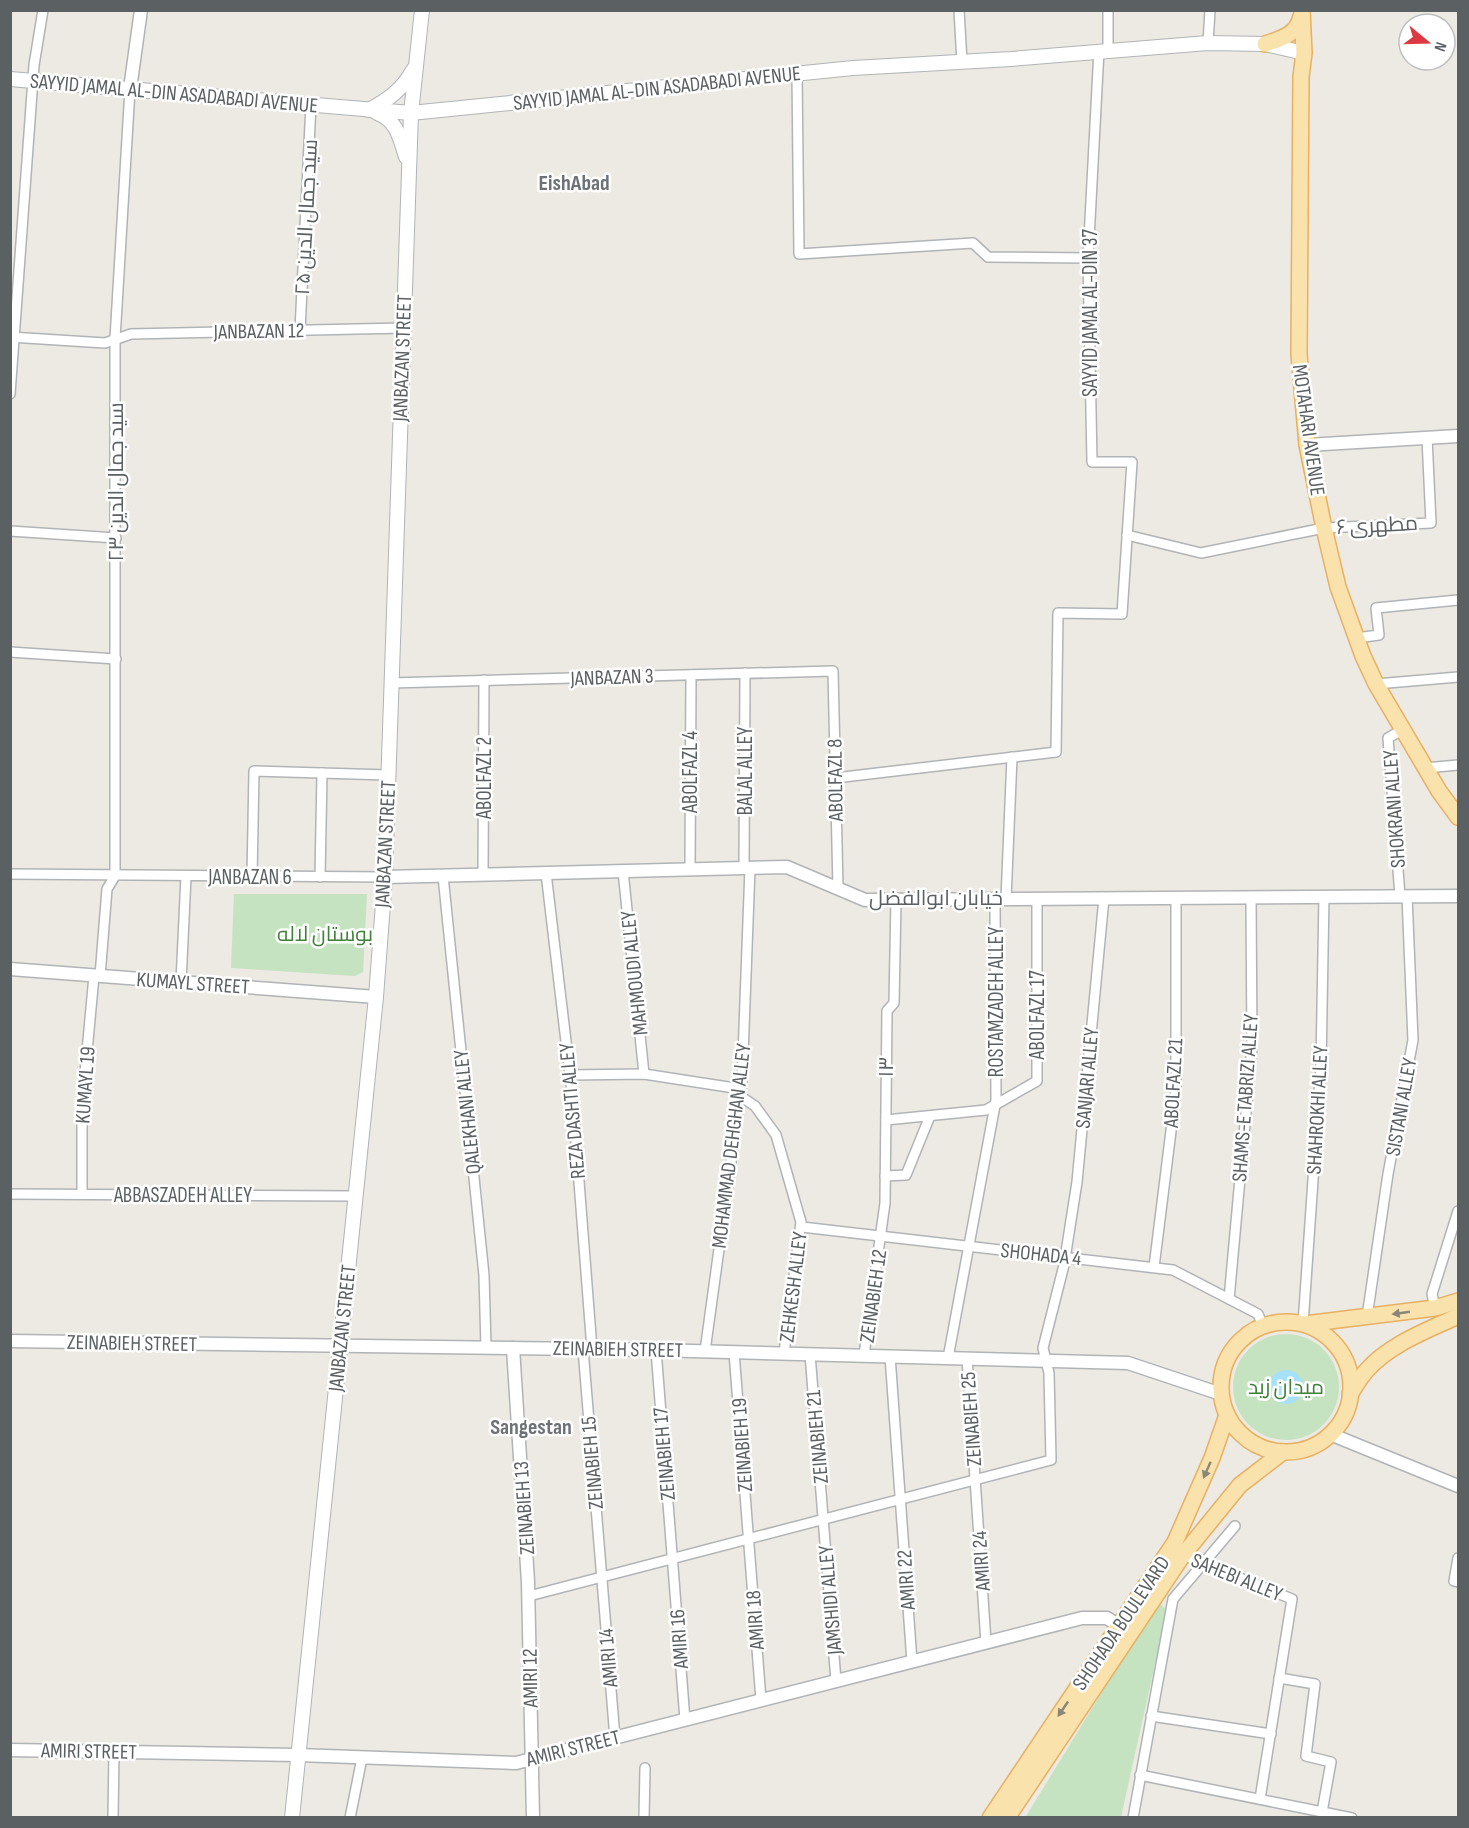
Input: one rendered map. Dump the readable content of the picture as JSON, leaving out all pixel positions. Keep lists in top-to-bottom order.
{
  "streets": {
    "main road": [
      "SAYYID JAMAL AL-DIN ASADABADI AVENUE",
      "JANBAZAN STREET",
      "MOTAHARI AVENUE",
      "SHOHADA BOULEVARD"
    ],
    "street": [
      "سید جمال الدین ۲۵",
      "SAYYID JAMAL AL-DIN 37",
      "JANBAZAN 12",
      "سید جمال الدین ۲۳",
      "مطهری ۶",
      "JANBAZAN 3",
      "BALAL ALLEY",
      "ABOLFAZL 4",
      "ABOLFAZL 2",
      "ABOLFAZL 8",
      "SHOKRANI ALLEY",
      "JANBAZAN 6",
      "خیابان ابوالفضل",
      "MAHMOUDI ALLEY",
      "KUMAYL STREET",
      "ROSTAMZADEH ALLEY",
      "ABOLFAZL 17",
      "۱۳",
      "SANJARI ALLEY",
      "ABOLFAZL 21",
      "KUMAYL 19",
      "SHAMS-E TABRIZI ALLEY",
      "SISTANI ALLEY",
      "SHAHROKHI ALLEY",
      "REZA DASHTI ALLEY",
      "QALEKHANI ALLEY",
      "MOHAMMAD DEHGHAN ALLEY",
      "ABBASZADEH ALLEY",
      "SHOHADA 4",
      "ZEHKESH ALLEY",
      "ZEINABIEH 12",
      "ZEINABIEH STREET",
      "ZEINABIEH 25",
      "ZEINABIEH 21",
      "ZEINABIEH 19",
      "ZEINABIEH 17",
      "ZEINABIEH 15",
      "ZEINABIEH 13",
      "AMIRI 24",
      "SAHEBI ALLEY",
      "AMIRI 22",
      "JAMSHIDI ALLEY",
      "AMIRI 18",
      "AMIRI 16",
      "AMIRI 14",
      "AMIRI 12",
      "AMIRI STREET"
    ]
  },
  "crossings": [
    ["SAYYID JAMAL AL-DIN ASADABADI AVENUE", "سید جمال الدین ۲۵"],
    ["SAYYID JAMAL AL-DIN ASADABADI AVENUE", "SAYYID JAMAL AL-DIN 37"],
    ["SAYYID JAMAL AL-DIN ASADABADI AVENUE", "JANBAZAN STREET"],
    ["SAYYID JAMAL AL-DIN ASADABADI AVENUE", "سید جمال الدین ۲۳"],
    ["سید جمال الدین ۲۵", "JANBAZAN 12"],
    ["SAYYID JAMAL AL-DIN 37", "مطهری ۶"],
    ["JANBAZAN 12", "JANBAZAN STREET"],
    ["JANBAZAN 12", "سید جمال الدین ۲۳"],
    ["JANBAZAN STREET", "JANBAZAN 3"],
    ["JANBAZAN STREET", "JANBAZAN 6"],
    ["JANBAZAN STREET", "خیابان ابوالفضل"],
    ["JANBAZAN STREET", "KUMAYL STREET"],
    ["JANBAZAN STREET", "ABBASZADEH ALLEY"],
    ["JANBAZAN STREET", "ZEINABIEH STREET"],
    ["JANBAZAN STREET", "AMIRI STREET"],
    ["MOTAHARI AVENUE", "مطهری ۶"],
    ["MOTAHARI AVENUE", "SHOKRANI ALLEY"],
    ["سید جمال الدین ۲۳", "JANBAZAN 6"],
    ["سید جمال الدین ۲۳", "KUMAYL 19"],
    ["JANBAZAN 3", "BALAL ALLEY"],
    ["JANBAZAN 3", "ABOLFAZL 4"],
    ["JANBAZAN 3", "ABOLFAZL 2"],
    ["JANBAZAN 3", "ABOLFAZL 8"],
    ["BALAL ALLEY", "خیابان ابوالفضل"],
    ["BALAL ALLEY", "MOHAMMAD DEHGHAN ALLEY"],
    ["ABOLFAZL 4", "خیابان ابوالفضل"],
    ["ABOLFAZL 2", "خیابان ابوالفضل"],
    ["ABOLFAZL 8", "خیابان ابوالفضل"],
    ["SHOKRANI ALLEY", "خیابان ابوالفضل"],
    ["SHOKRANI ALLEY", "SISTANI ALLEY"],
    ["JANBAZAN 6", "خیابان ابوالفضل"],
    ["JANBAZAN 6", "KUMAYL 19"],
    ["خیابان ابوالفضل", "MAHMOUDI ALLEY"],
    ["خیابان ابوالفضل", "ROSTAMZADEH ALLEY"],
    ["خیابان ابوالفضل", "ABOLFAZL 17"],
    ["خیابان ابوالفضل", "۱۳"],
    ["خیابان ابوالفضل", "SANJARI ALLEY"],
    ["خیابان ابوالفضل", "ABOLFAZL 21"],
    ["خیابان ابوالفضل", "SHAMS-E TABRIZI ALLEY"],
    ["خیابان ابوالفضل", "SISTANI ALLEY"],
    ["خیابان ابوالفضل", "SHAHROKHI ALLEY"],
    ["خیابان ابوالفضل", "REZA DASHTI ALLEY"],
    ["خیابان ابوالفضل", "QALEKHANI ALLEY"],
    ["خیابان ابوالفضل", "MOHAMMAD DEHGHAN ALLEY"],
    ["KUMAYL STREET", "KUMAYL 19"],
    ["ROSTAMZADEH ALLEY", "ABOLFAZL 17"],
    ["ROSTAMZADEH ALLEY", "SHOHADA 4"],
    ["ROSTAMZADEH ALLEY", "ZEINABIEH STREET"],
    ["۱۳", "SHOHADA 4"],
    ["۱۳", "ZEINABIEH 12"],
    ["SANJARI ALLEY", "SHOHADA 4"],
    ["SANJARI ALLEY", "ZEINABIEH STREET"],
    ["SANJARI ALLEY", "ZEINABIEH 25"],
    ["SANJARI ALLEY", "AMIRI 24"],
    ["ABOLFAZL 21", "SHOHADA 4"],
    ["KUMAYL 19", "ABBASZADEH ALLEY"],
    ["SHAMS-E TABRIZI ALLEY", "SHOHADA 4"],
    ["SHAHROKHI ALLEY", "SHOHADA 4"],
    ["SHAHROKHI ALLEY", "ZEINABIEH STREET"],
    ["SHAHROKHI ALLEY", "SHOHADA BOULEVARD"],
    ["REZA DASHTI ALLEY", "ZEINABIEH STREET"],
    ["REZA DASHTI ALLEY", "ZEINABIEH 15"],
    ["QALEKHANI ALLEY", "ZEINABIEH STREET"],
    ["MOHAMMAD DEHGHAN ALLEY", "ZEHKESH ALLEY"],
    ["MOHAMMAD DEHGHAN ALLEY", "ZEINABIEH STREET"],
    ["SHOHADA 4", "ZEHKESH ALLEY"],
    ["SHOHADA 4", "ZEINABIEH 12"],
    ["SHOHADA 4", "ZEINABIEH STREET"],
    ["SHOHADA 4", "SHOHADA BOULEVARD"],
    ["ZEHKESH ALLEY", "ZEINABIEH STREET"],
    ["ZEINABIEH 12", "ZEINABIEH STREET"],
    ["ZEINABIEH STREET", "ZEINABIEH 25"],
    ["ZEINABIEH STREET", "ZEINABIEH 21"],
    ["ZEINABIEH STREET", "ZEINABIEH 19"],
    ["ZEINABIEH STREET", "ZEINABIEH 17"],
    ["ZEINABIEH STREET", "ZEINABIEH 15"],
    ["ZEINABIEH STREET", "ZEINABIEH 13"],
    ["ZEINABIEH STREET", "AMIRI 22"],
    ["ZEINABIEH STREET", "SHOHADA BOULEVARD"],
    ["ZEINABIEH 25", "AMIRI 24"],
    ["ZEINABIEH 21", "JAMSHIDI ALLEY"],
    ["ZEINABIEH 19", "AMIRI 18"],
    ["ZEINABIEH 17", "AMIRI 16"],
    ["ZEINABIEH 15", "AMIRI 14"],
    ["ZEINABIEH 13", "AMIRI 12"],
    ["AMIRI 24", "AMIRI STREET"],
    ["SAHEBI ALLEY", "SHOHADA BOULEVARD"],
    ["AMIRI 22", "AMIRI STREET"],
    ["JAMSHIDI ALLEY", "AMIRI STREET"],
    ["AMIRI 18", "AMIRI STREET"],
    ["SHOHADA BOULEVARD", "AMIRI STREET"],
    ["AMIRI 16", "AMIRI STREET"],
    ["AMIRI 14", "AMIRI STREET"],
    ["AMIRI 12", "AMIRI STREET"]
  ],
  "districts": ["EishAbad", "Sangestan"],
  "parks": ["بوستان لاله", "میدان زید"],
  "north": "right"
}
